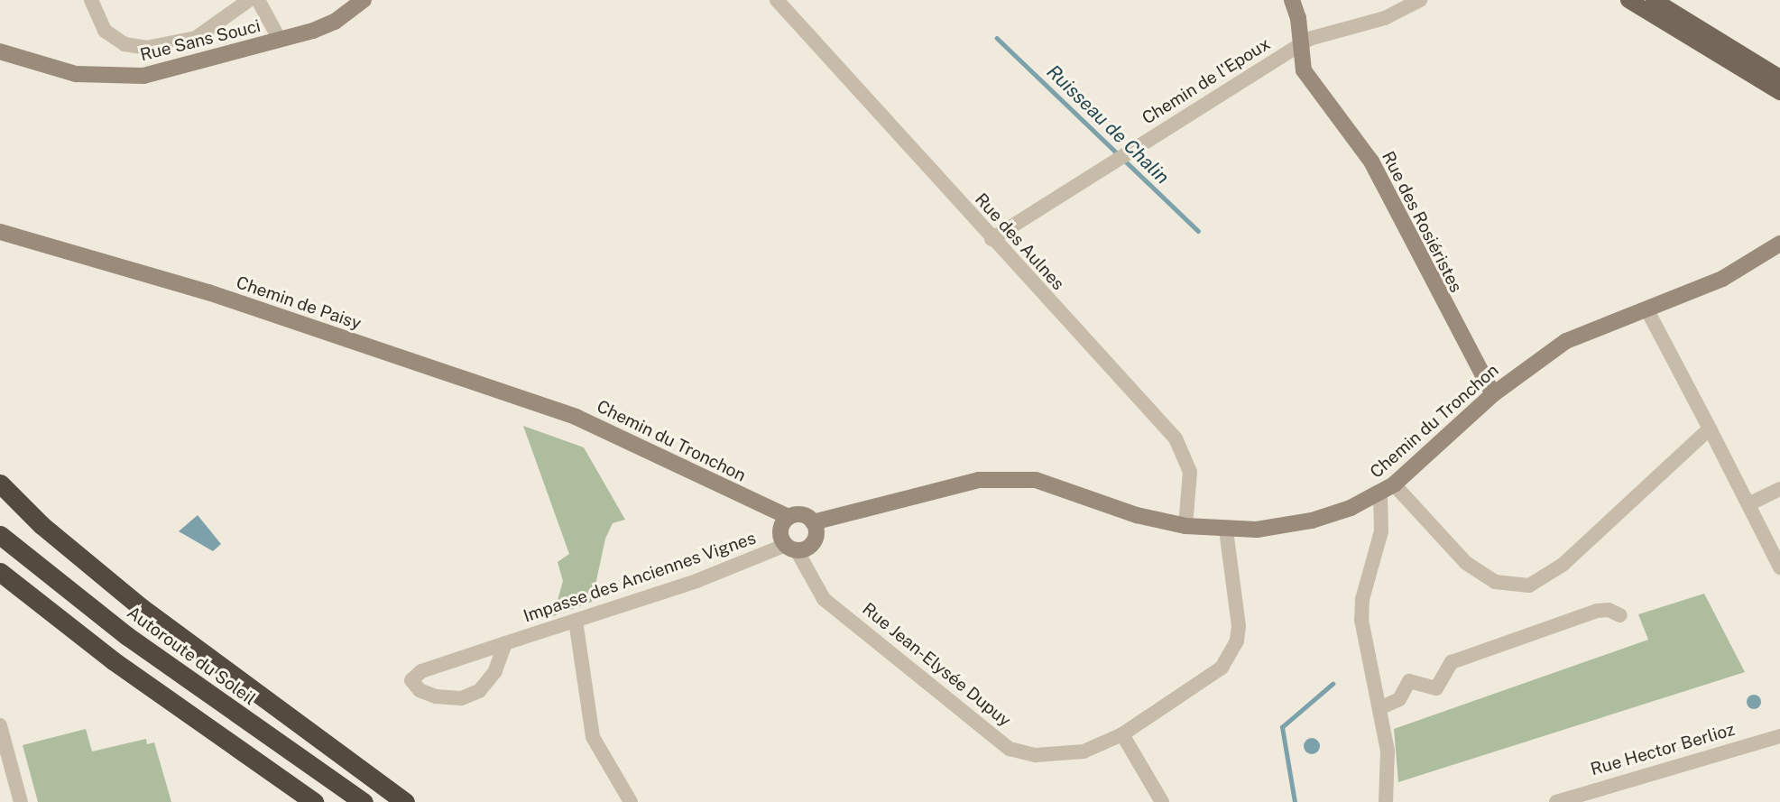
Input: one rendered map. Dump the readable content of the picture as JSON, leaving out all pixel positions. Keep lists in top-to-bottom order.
{
  "streets": {
    "highway": ["Autoroute du Soleil"],
    "street": [
      "Rue Sans Souci",
      "Chemin de l'Epoux",
      "Rue des Rosiéristes",
      "Rue des Aulnes",
      "Chemin de Paisy",
      "Chemin du Tronchon",
      "Impasse des Anciennes Vignes",
      "Rue Jean-Elysée Dupuy",
      "Rue Hector Berlioz"
    ]
  },
  "crossings": [
    ["Chemin de l'Epoux", "Rue des Rosiéristes"],
    ["Chemin de l'Epoux", "Rue des Aulnes"],
    ["Rue des Rosiéristes", "Chemin du Tronchon"],
    ["Rue des Aulnes", "Chemin du Tronchon"],
    ["Chemin de Paisy", "Chemin du Tronchon"],
    ["Chemin du Tronchon", "Rue Jean-Elysée Dupuy"],
    ["Impasse des Anciennes Vignes", "Rue Jean-Elysée Dupuy"]
  ],
  "water": ["Ruisseau de Chalin"]
}
